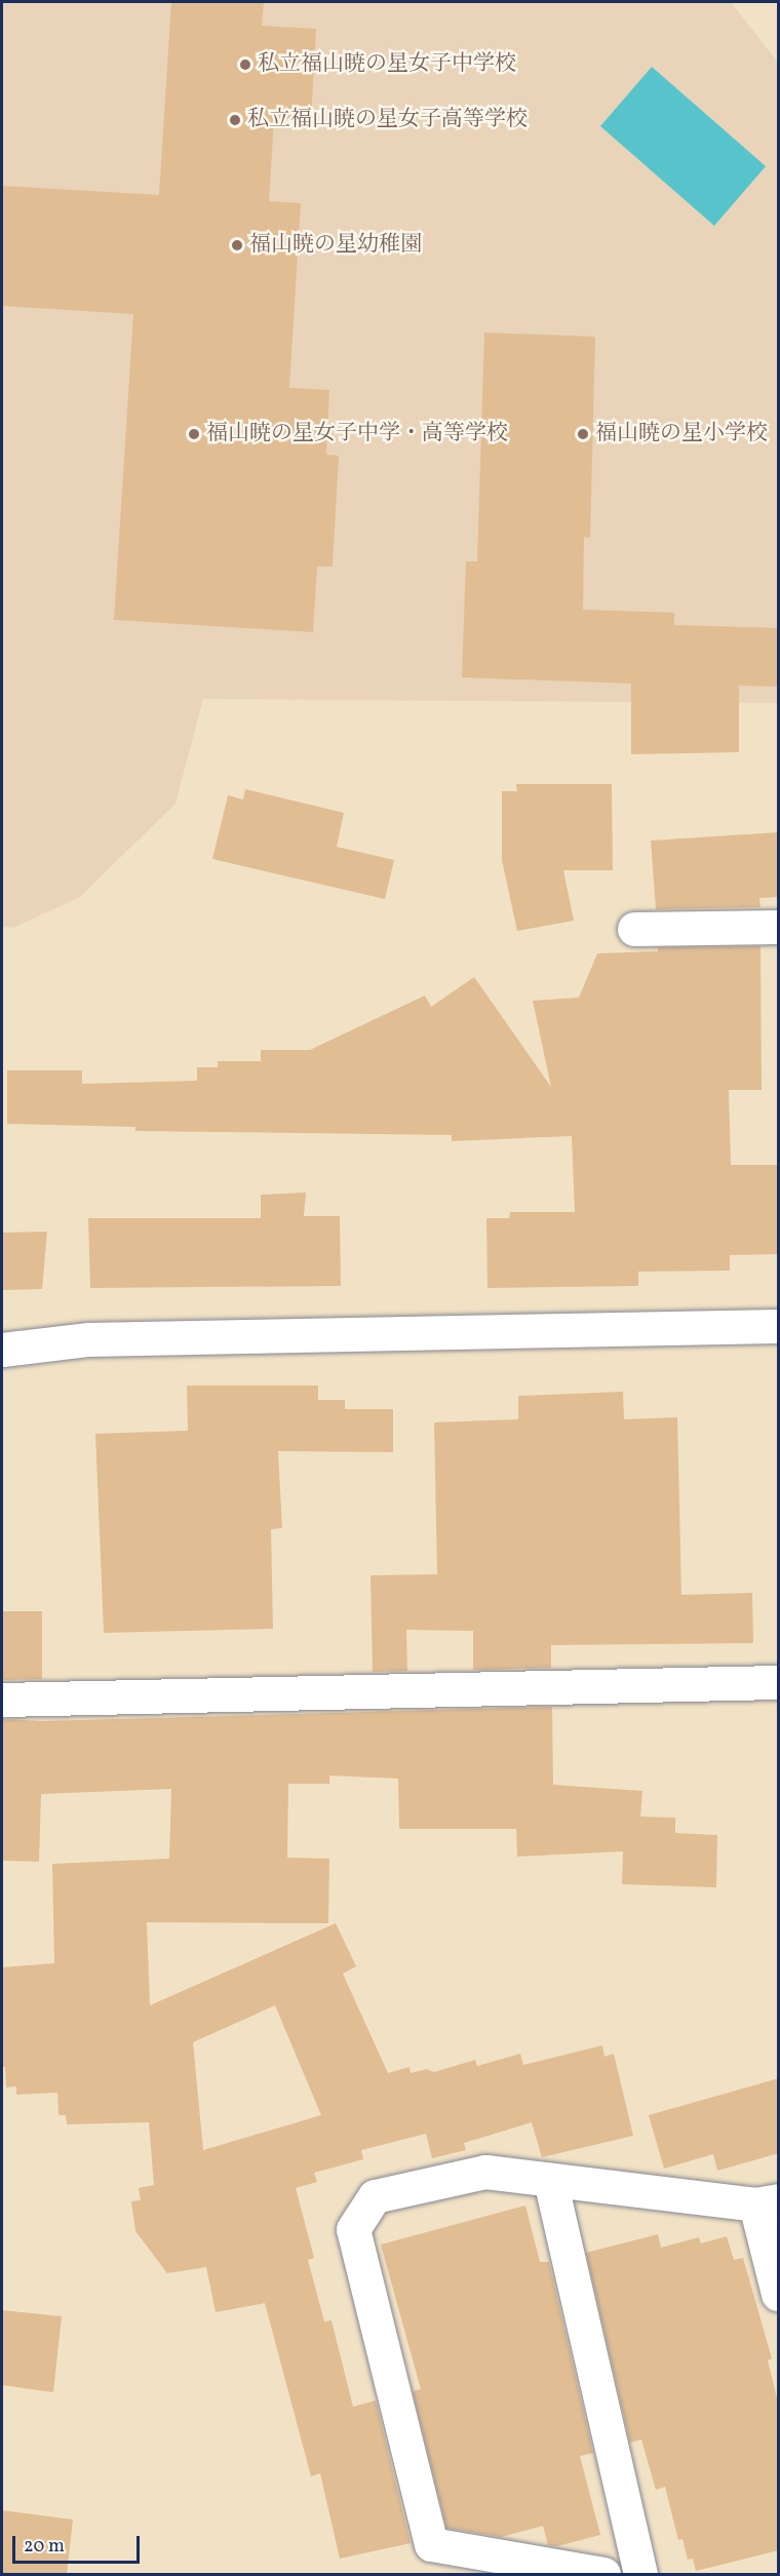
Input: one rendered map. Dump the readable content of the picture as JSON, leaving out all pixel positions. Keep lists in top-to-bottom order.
{
  "places": [
    "私立福山暁の星女子中学校",
    "私立福山暁の星女子高等学校",
    "福山暁の星幼稚園",
    "福山暁の星女子中学・高等学校",
    "福山暁の星小学校"
  ],
  "scale_bar": "20 m"
}
